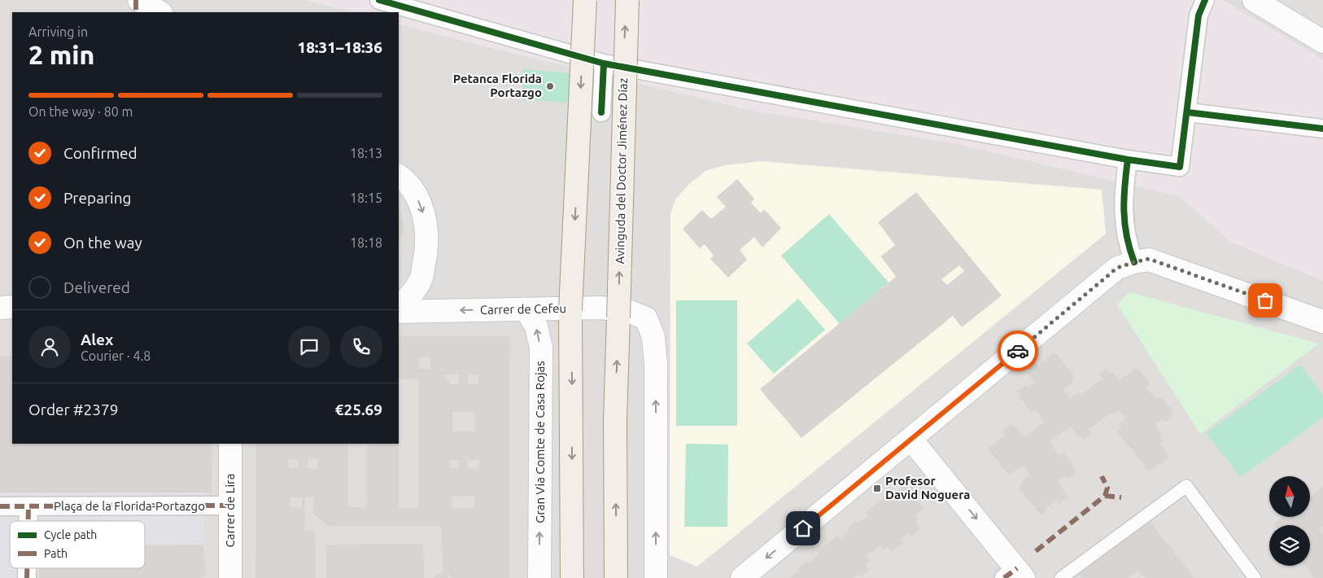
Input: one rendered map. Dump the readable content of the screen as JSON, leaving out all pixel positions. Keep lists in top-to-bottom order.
{
  "streets": {
    "main road": ["Avinguda del Doctor Jiménez Díaz"],
    "street": [
      "Carrer de Cefeu",
      "Gran Via Comte de Casa Rojas",
      "Plaça de la Florida-Portazgo",
      "Carrer de Lira"
    ]
  },
  "crossings": [
    ["Carrer de Cefeu", "Gran Via Comte de Casa Rojas"],
    ["Plaça de la Florida-Portazgo", "Carrer de Lira"]
  ],
  "one_way": ["Gran Via Comte de Casa Rojas"],
  "places": {
    "other": ["Petanca Florida Portazgo"],
    "transit": ["Profesor David Noguera"]
  },
  "legend": ["Cycle path", "Path"],
  "north": "top",
  "page": {
    "heading": ["2 min", "Arriving in", "18:31–18:36"],
    "panel": [
      "Alex",
      "Courier · 4.8",
      "Order #2379",
      "€25.69"
    ],
    "bar": "On the way · 80 m",
    "list": [
      ["Confirmed", "18:13"],
      ["Preparing", "18:15"],
      ["On the way", "18:18"],
      "Delivered"
    ]
  }
}
